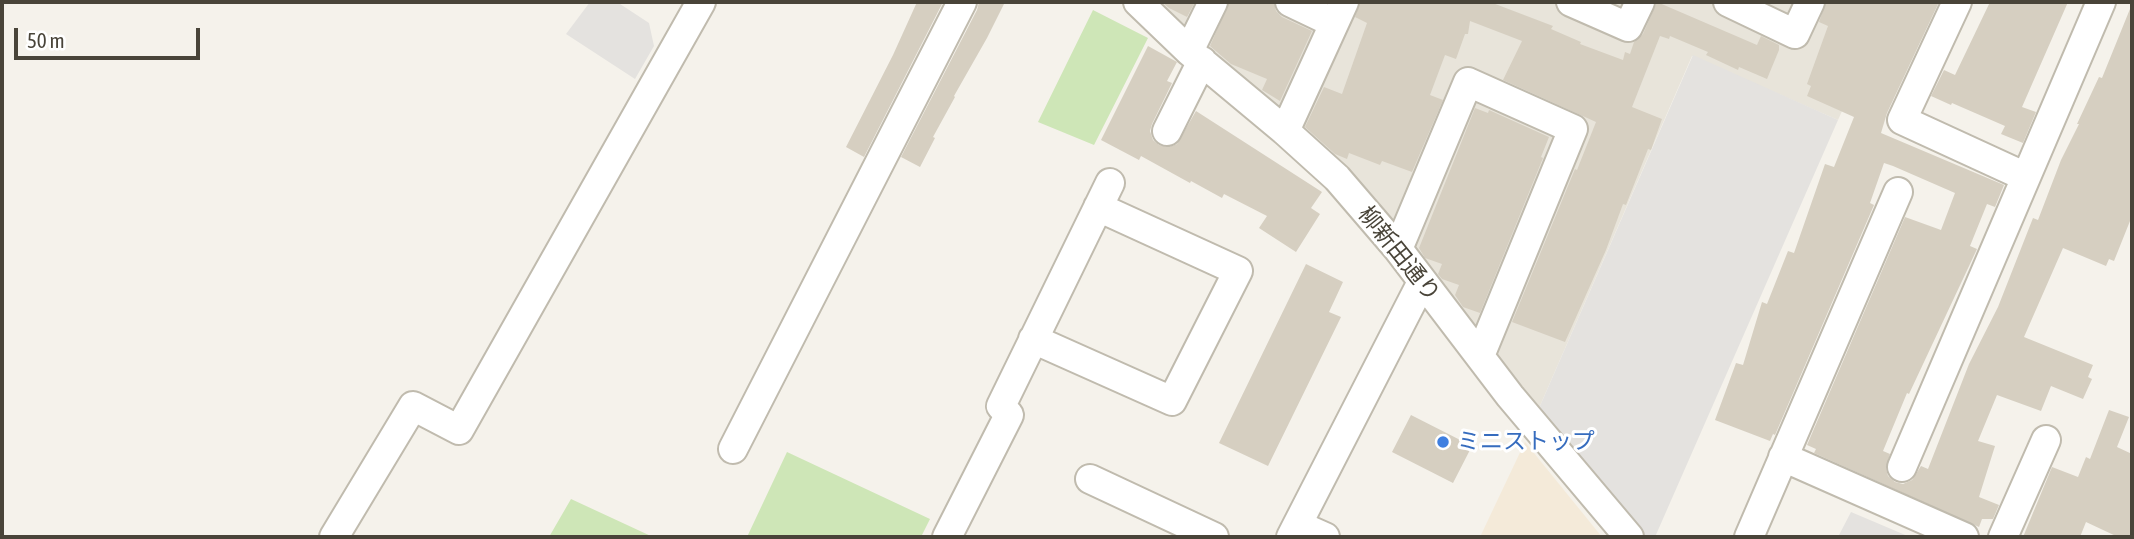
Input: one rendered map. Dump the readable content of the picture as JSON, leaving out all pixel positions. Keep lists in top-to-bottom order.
{
  "streets": {
    "street": ["柳新田通り"]
  },
  "places": ["ミニストップ"],
  "scale_bar": "50 m"
}
